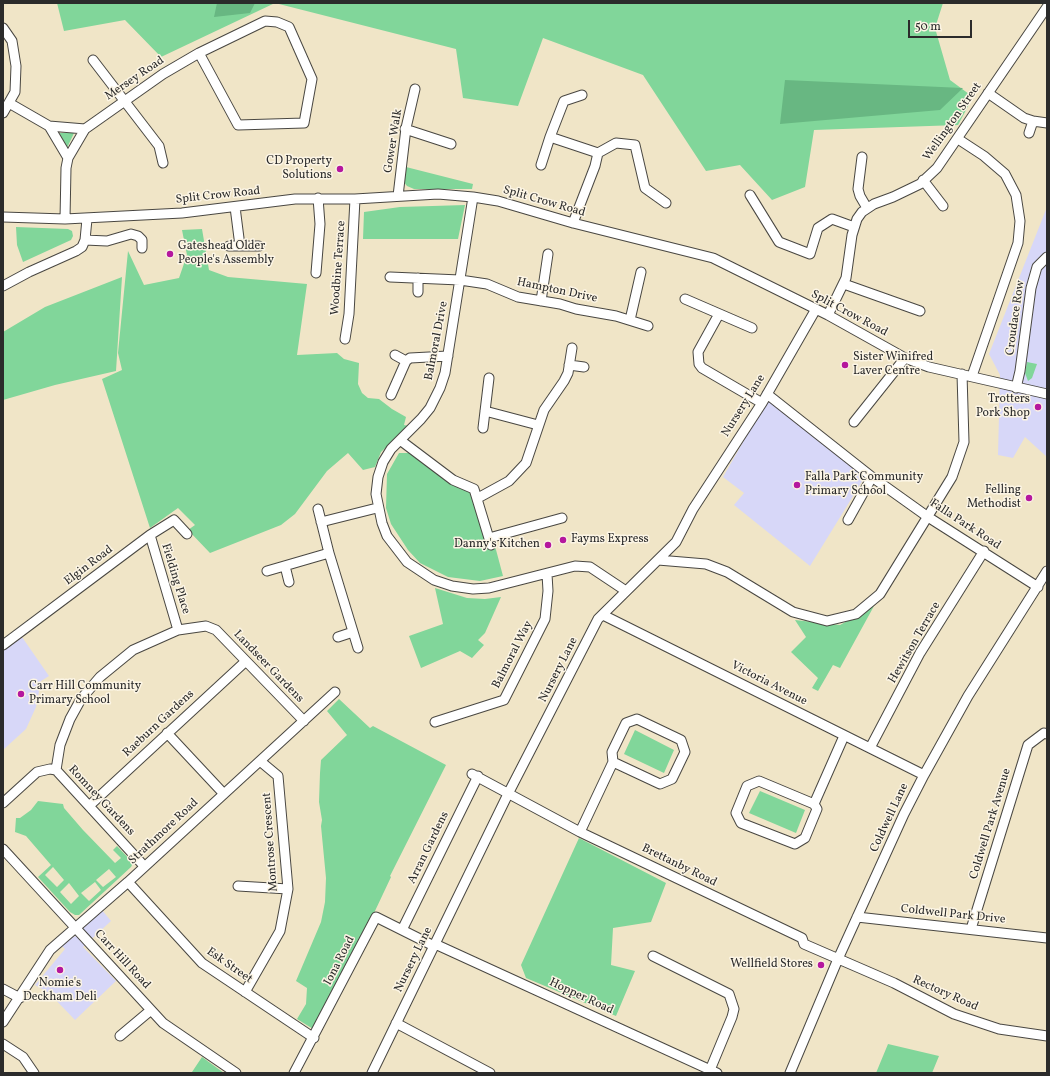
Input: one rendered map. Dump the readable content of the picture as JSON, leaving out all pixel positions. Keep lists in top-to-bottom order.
{
  "streets": {
    "street": [
      "Mersey Road",
      "Wellington Street",
      "Gower Walk",
      "Split Crow Road",
      "Woodbine Terrace",
      "Hampton Drive",
      "Croudace Row",
      "Balmoral Drive",
      "Nursery Lane",
      "Falla Park Road",
      "Elgin Road",
      "Fielding Place",
      "Hewitson Terrace",
      "Balmoral Way",
      "Landseer Gardens",
      "Victoria Avenue",
      "Raeburn Gardens",
      "Romney Gardens",
      "Coldwell Lane",
      "Coldwell Park Avenue",
      "Strathmore Road",
      "Montrose Crescent",
      "Arran Gardens",
      "Brettanby Road",
      "Coldwell Park Drive",
      "Carr Hill Road",
      "Iona Road",
      "Esk Street",
      "Rectory Road",
      "Hopper Road"
    ]
  },
  "crossings": [
    ["Mersey Road", "Split Crow Road"],
    ["Wellington Street", "Split Crow Road"],
    ["Gower Walk", "Split Crow Road"],
    ["Split Crow Road", "Woodbine Terrace"],
    ["Split Crow Road", "Croudace Row"],
    ["Split Crow Road", "Balmoral Drive"],
    ["Split Crow Road", "Nursery Lane"],
    ["Hampton Drive", "Balmoral Drive"],
    ["Balmoral Drive", "Nursery Lane"],
    ["Balmoral Drive", "Balmoral Way"],
    ["Nursery Lane", "Falla Park Road"],
    ["Nursery Lane", "Victoria Avenue"],
    ["Nursery Lane", "Brettanby Road"],
    ["Nursery Lane", "Iona Road"],
    ["Nursery Lane", "Hopper Road"],
    ["Falla Park Road", "Hewitson Terrace"],
    ["Falla Park Road", "Coldwell Lane"],
    ["Elgin Road", "Fielding Place"],
    ["Fielding Place", "Landseer Gardens"],
    ["Hewitson Terrace", "Victoria Avenue"],
    ["Landseer Gardens", "Raeburn Gardens"],
    ["Landseer Gardens", "Strathmore Road"],
    ["Victoria Avenue", "Coldwell Lane"],
    ["Raeburn Gardens", "Romney Gardens"],
    ["Romney Gardens", "Strathmore Road"],
    ["Coldwell Lane", "Brettanby Road"],
    ["Coldwell Lane", "Coldwell Park Drive"],
    ["Coldwell Lane", "Rectory Road"],
    ["Coldwell Park Avenue", "Coldwell Park Drive"],
    ["Strathmore Road", "Montrose Crescent"],
    ["Strathmore Road", "Carr Hill Road"],
    ["Strathmore Road", "Esk Street"],
    ["Montrose Crescent", "Esk Street"],
    ["Arran Gardens", "Brettanby Road"],
    ["Arran Gardens", "Iona Road"],
    ["Brettanby Road", "Rectory Road"],
    ["Iona Road", "Esk Street"],
    ["Iona Road", "Hopper Road"]
  ],
  "places": [
    "CD Property Solutions",
    "Gateshead Older People's Assembly",
    "Sister Winifred Laver Centre",
    "Trotters Pork Shop",
    "Falla Park Community Primary School",
    "Felling Methodist",
    "Fayms Express",
    "Danny's Kitchen",
    "Carr Hill Community Primary School",
    "Wellfield Stores",
    "Nomie's Deckham Deli"
  ],
  "scale_bar": "50 m"
}
